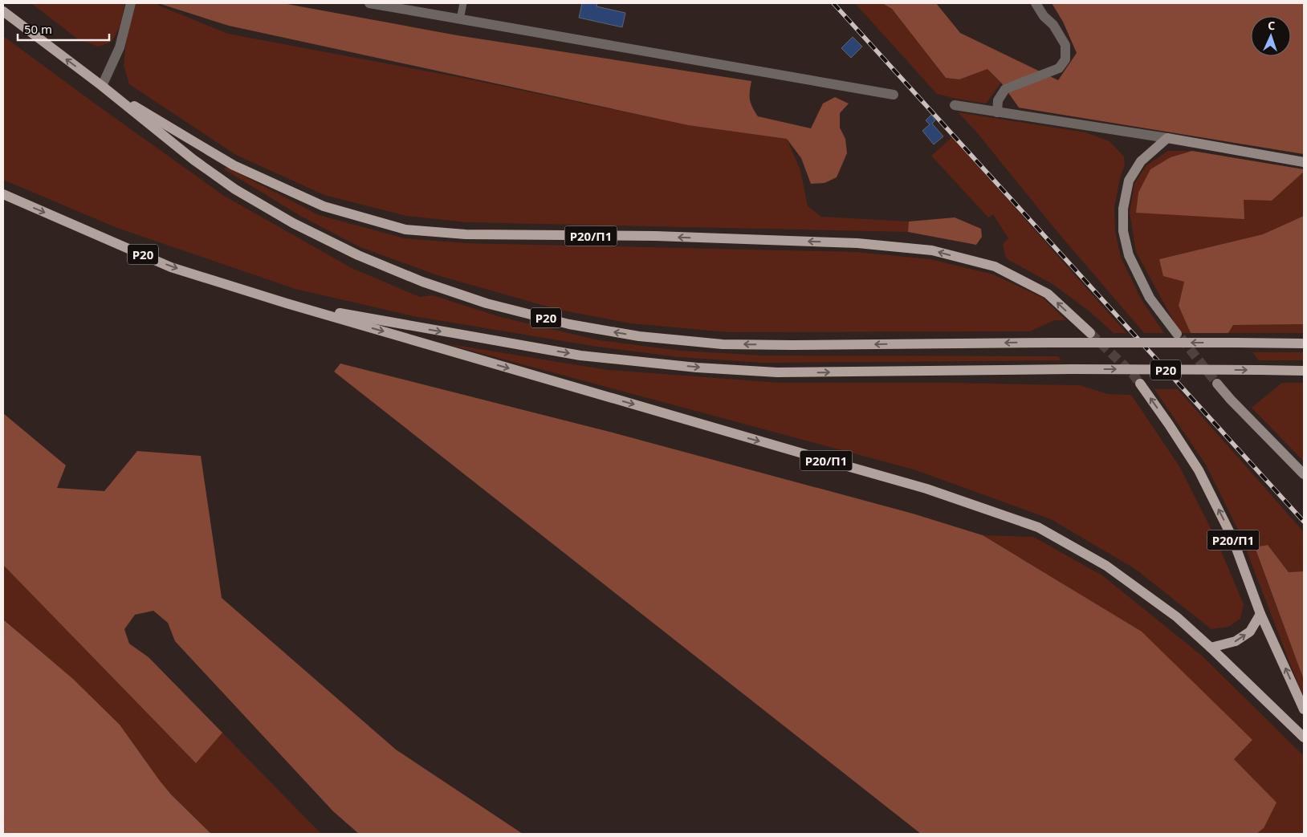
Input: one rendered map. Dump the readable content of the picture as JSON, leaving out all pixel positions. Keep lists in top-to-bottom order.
{
  "streets": {
    "main road": ["Р20/П1", "Р20"]
  },
  "crossings": [
    ["Р20/П1", "Р20"]
  ],
  "scale_bar": "50 m",
  "north": "top"
}
